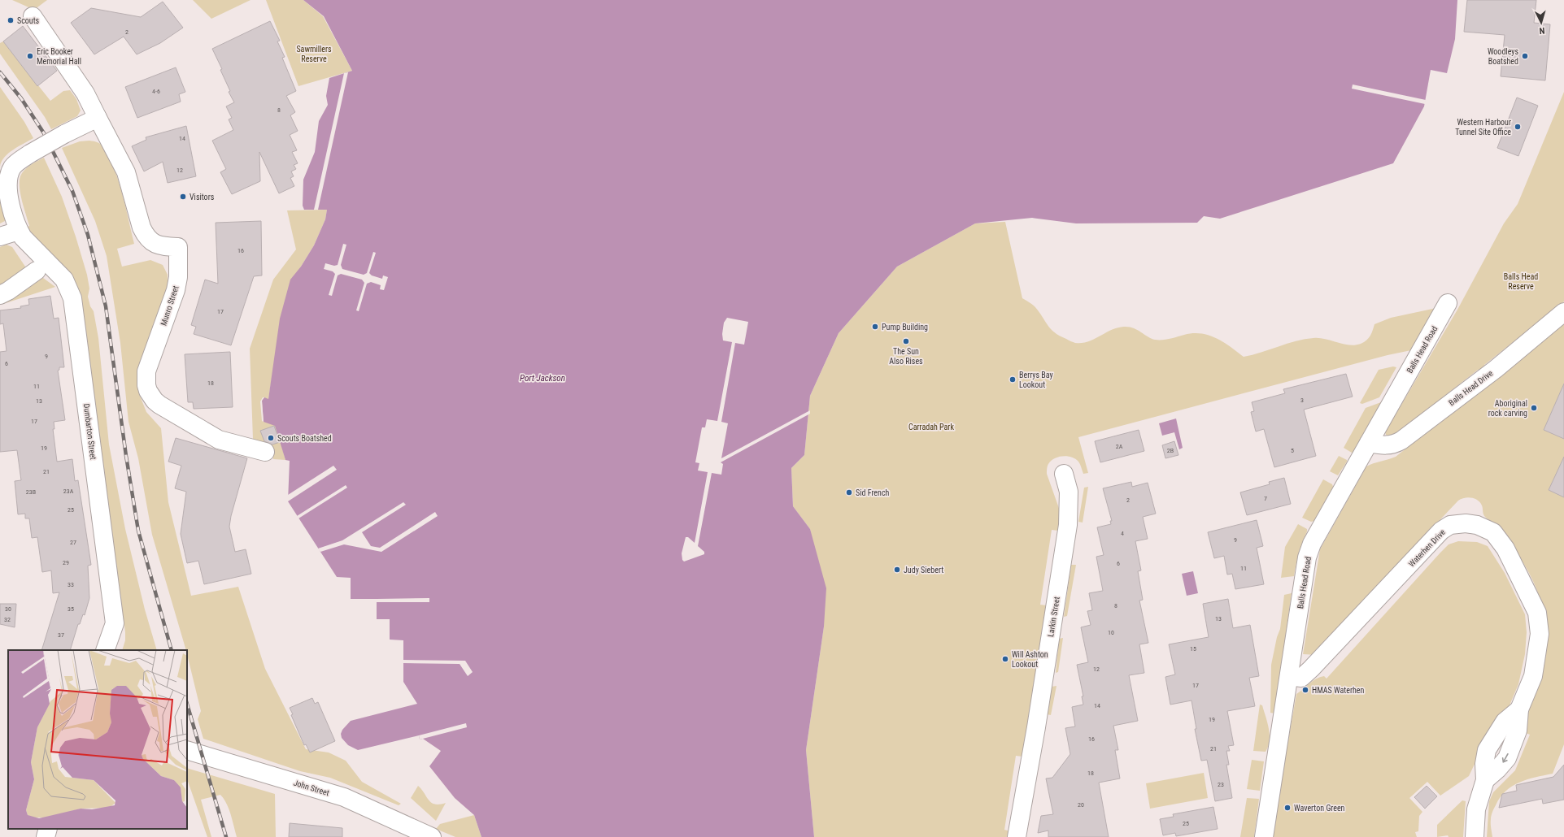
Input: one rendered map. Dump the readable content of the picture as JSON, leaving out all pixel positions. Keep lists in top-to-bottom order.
{
  "streets": {
    "street": [
      "Munro Street",
      "Balls Head Road",
      "Balls Head Drive",
      "Dumbarton Street",
      "Waterhen Drive",
      "Larkin Street",
      "John Street"
    ]
  },
  "crossings": [
    ["Balls Head Road", "Balls Head Drive"],
    ["Balls Head Road", "Waterhen Drive"]
  ],
  "water": ["Port Jackson"],
  "parks": ["Sawmillers Reserve", "Balls Head Reserve", "Carradah Park"],
  "places": [
    "Scouts",
    "Eric Booker Memorial Hall",
    "Woodleys Boatshed",
    "Western Harbour Tunnel Site Office",
    "Visitors",
    "Pump Building",
    "The Sun Also Rises",
    "Berrys Bay Lookout",
    "Aboriginal rock carving",
    "Scouts Boatshed",
    "Sid French",
    "Judy Siebert",
    "Will Ashton Lookout",
    "HMAS Waterhen",
    "Waverton Green"
  ],
  "house_numbers": [
    "2",
    "4-6",
    "8",
    "14",
    "12",
    "16",
    "17",
    "9",
    "6",
    "18",
    "11",
    "3",
    "13",
    "17",
    "2A",
    "19",
    "2B",
    "5",
    "21",
    "23A",
    "23B",
    "7",
    "2",
    "25",
    "4",
    "9",
    "27",
    "29",
    "6",
    "11",
    "33",
    "8",
    "30",
    "35",
    "13",
    "32",
    "10",
    "37",
    "15",
    "12",
    "17",
    "14",
    "19",
    "16",
    "21",
    "18",
    "23",
    "20",
    "25"
  ],
  "north": "bottom"
}
